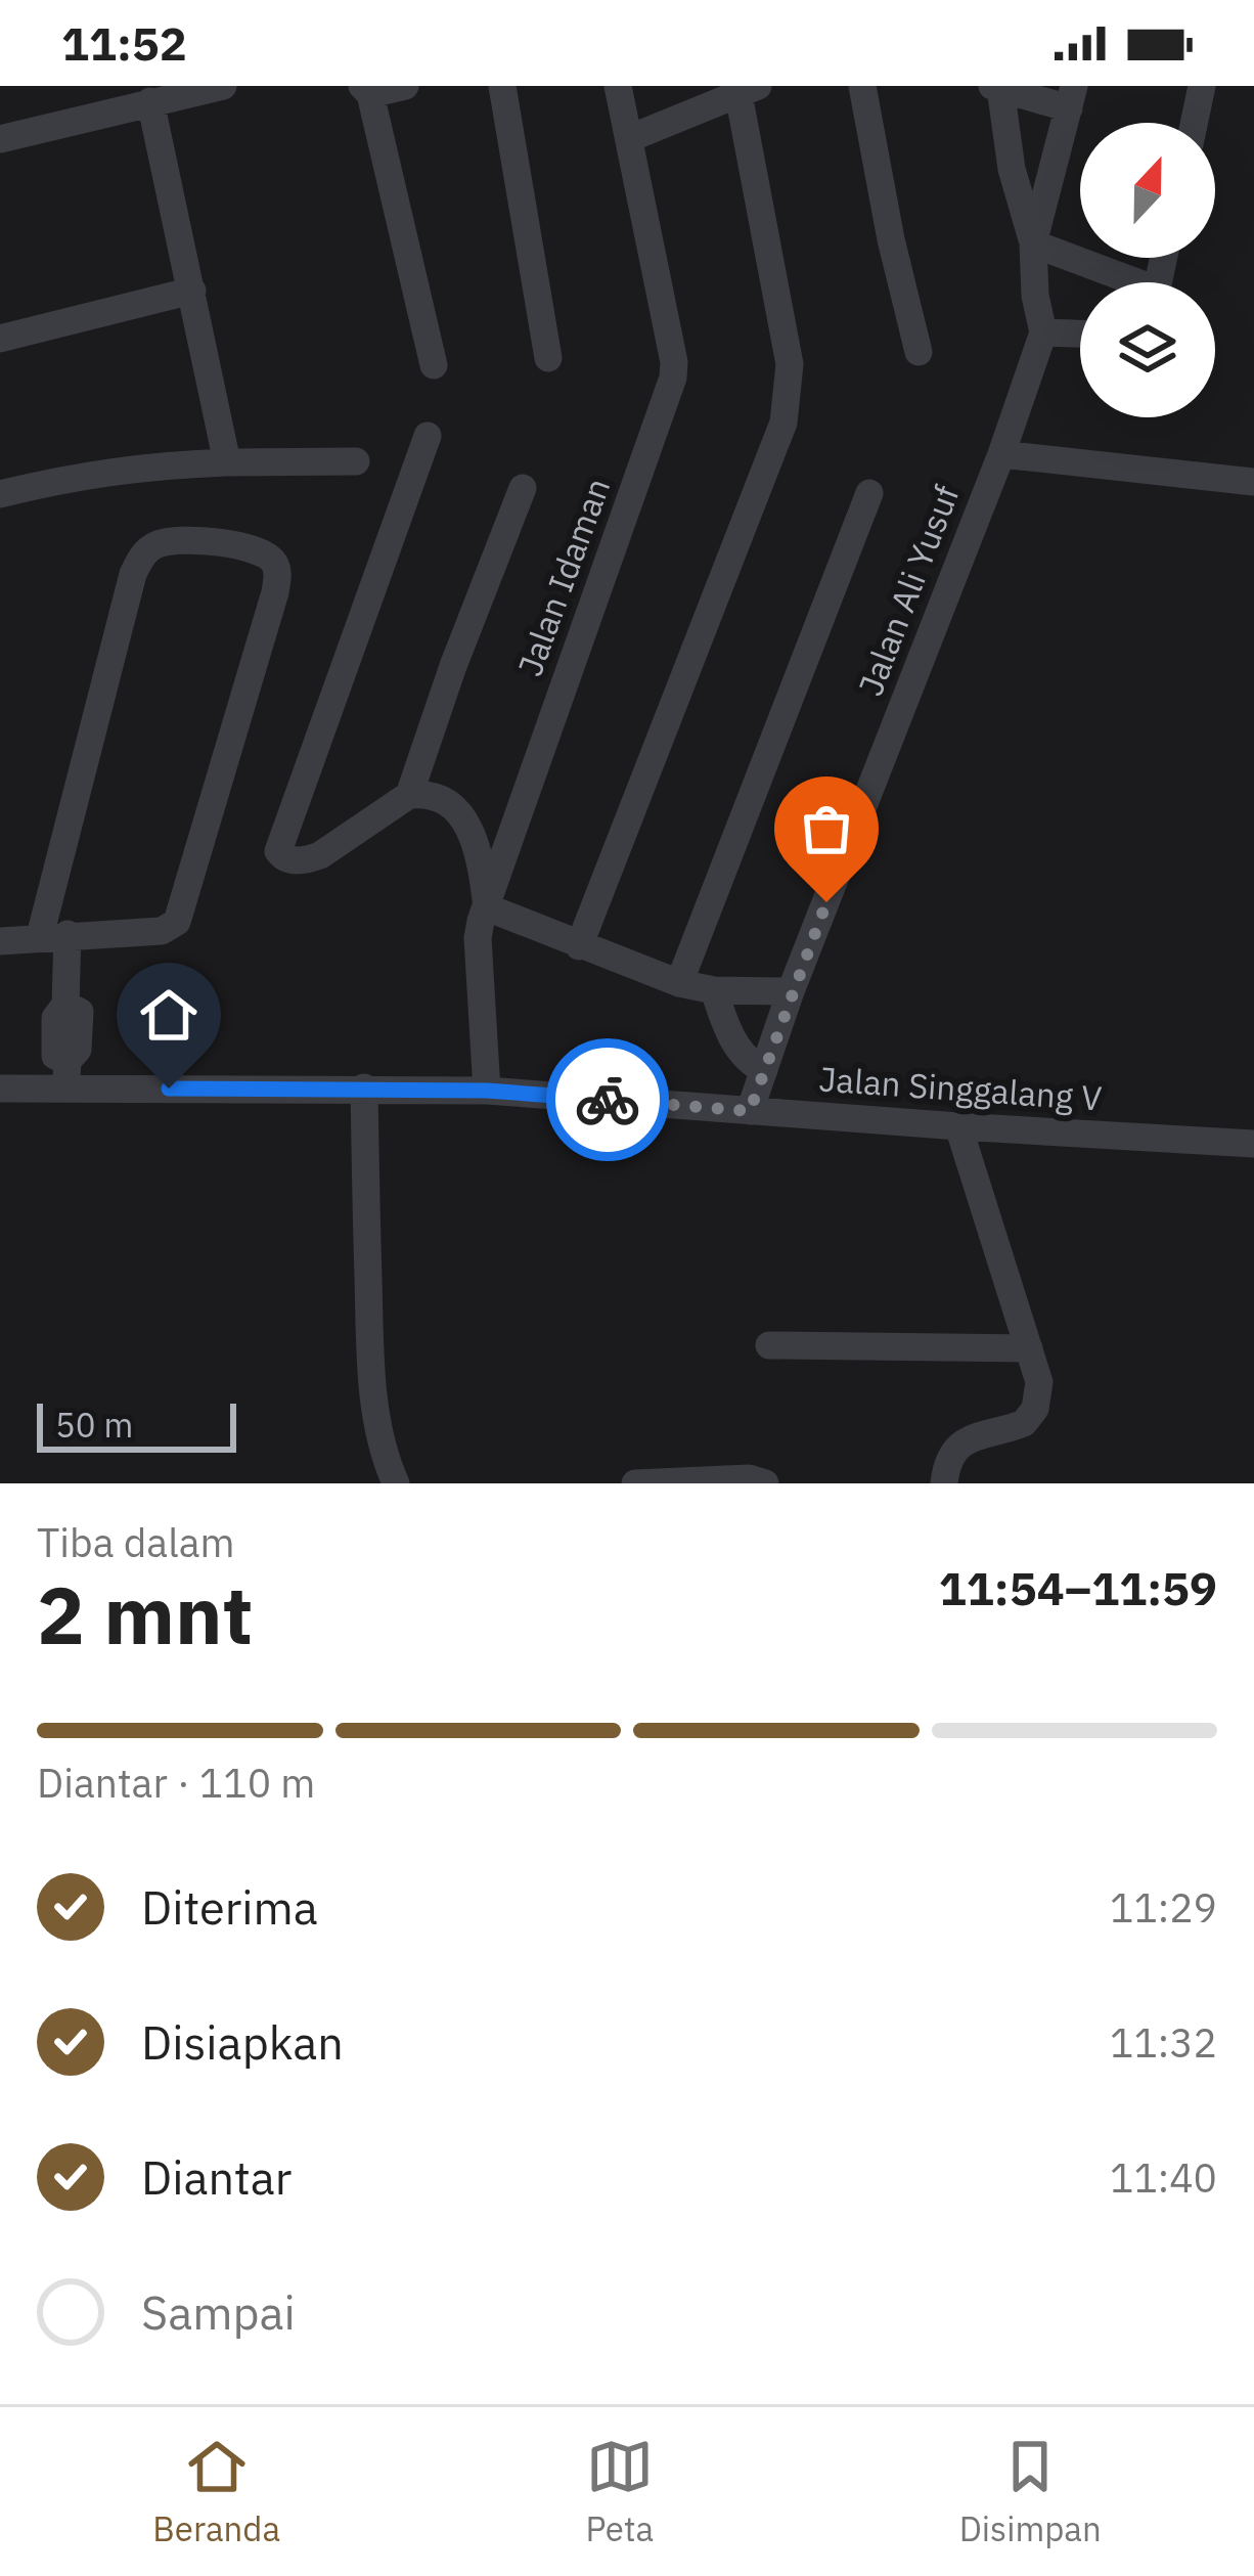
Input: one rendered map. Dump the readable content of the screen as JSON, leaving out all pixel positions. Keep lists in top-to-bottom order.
{
  "streets": {
    "street": ["Jalan Idaman", "Jalan Ali Yusuf", "Jalan Singgalang V"]
  },
  "crossings": [
    ["Jalan Idaman", "Jalan Singgalang V"],
    ["Jalan Ali Yusuf", "Jalan Singgalang V"]
  ],
  "scale_bar": "50 m",
  "north": "top",
  "page": {
    "status": "11:52",
    "scale": "50 m",
    "heading": ["2 mnt", "Tiba dalam", "11:54–11:59"],
    "bar": "Diantar · 110 m",
    "list": [
      ["Diterima", "11:29"],
      ["Disiapkan", "11:32"],
      ["Diantar", "11:40"],
      "Sampai"
    ],
    "tabs": ["Beranda", "Peta", "Disimpan"]
  }
}
